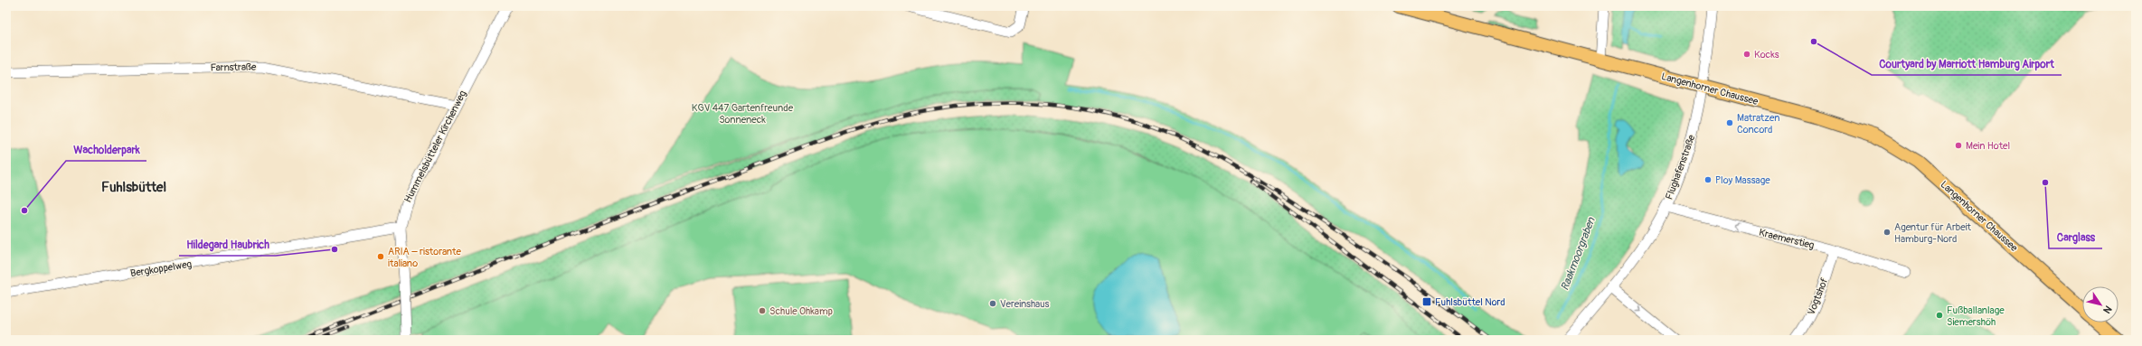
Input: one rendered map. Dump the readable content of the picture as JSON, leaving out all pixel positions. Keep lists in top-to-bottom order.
{
  "streets": {
    "main road": ["Langenhorner Chaussee"],
    "street": [
      "Farnstraße",
      "Hummelsbütteler Kirchenweg",
      "Flughafenstraße",
      "Kraemerstieg",
      "Bergkoppelweg",
      "Vogtshof"
    ]
  },
  "crossings": [
    ["Farnstraße", "Hummelsbütteler Kirchenweg"],
    ["Langenhorner Chaussee", "Flughafenstraße"],
    ["Hummelsbütteler Kirchenweg", "Bergkoppelweg"],
    ["Flughafenstraße", "Kraemerstieg"],
    ["Kraemerstieg", "Vogtshof"]
  ],
  "one_way": ["Kraemerstieg"],
  "districts": ["Fuhlsbüttel"],
  "water": ["Raakmoorgraben"],
  "parks": ["KGV 447 Gartenfreunde Sonneneck"],
  "places": {
    "other": [
      "Courtyard by Marriott Hamburg Airport",
      "Kocks",
      "Matratzen Concord",
      "Mein Hotel",
      "Ploy Massage",
      "Carglass",
      "Wacholderpark",
      "Agentur für Arbeit Hamburg-Nord",
      "Hildegard Haubrich",
      "ARIA – ristorante italiano",
      "Vereinshaus",
      "Schule Ohkamp",
      "Fußballanlage Siemershöh"
    ],
    "transit": ["Fuhlsbüttel Nord"]
  },
  "north": "bottom right"
}
